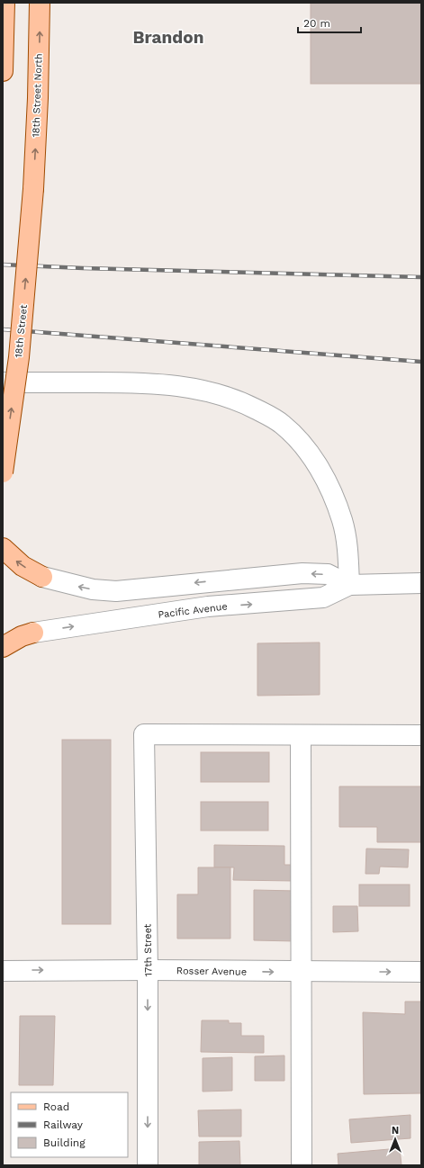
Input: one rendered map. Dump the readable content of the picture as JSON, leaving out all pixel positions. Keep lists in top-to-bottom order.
{
  "streets": {
    "main road": ["18th Street North", "18th Street"],
    "street": ["Pacific Avenue", "17th Street", "Rosser Avenue"]
  },
  "crossings": [
    ["18th Street North", "18th Street"],
    ["17th Street", "Rosser Avenue"]
  ],
  "one_way": ["18th Street", "Rosser Avenue"],
  "districts": ["Brandon"],
  "legend": ["Road", "Railway", "Building"],
  "scale_bar": "20 m",
  "north": "top"
}
